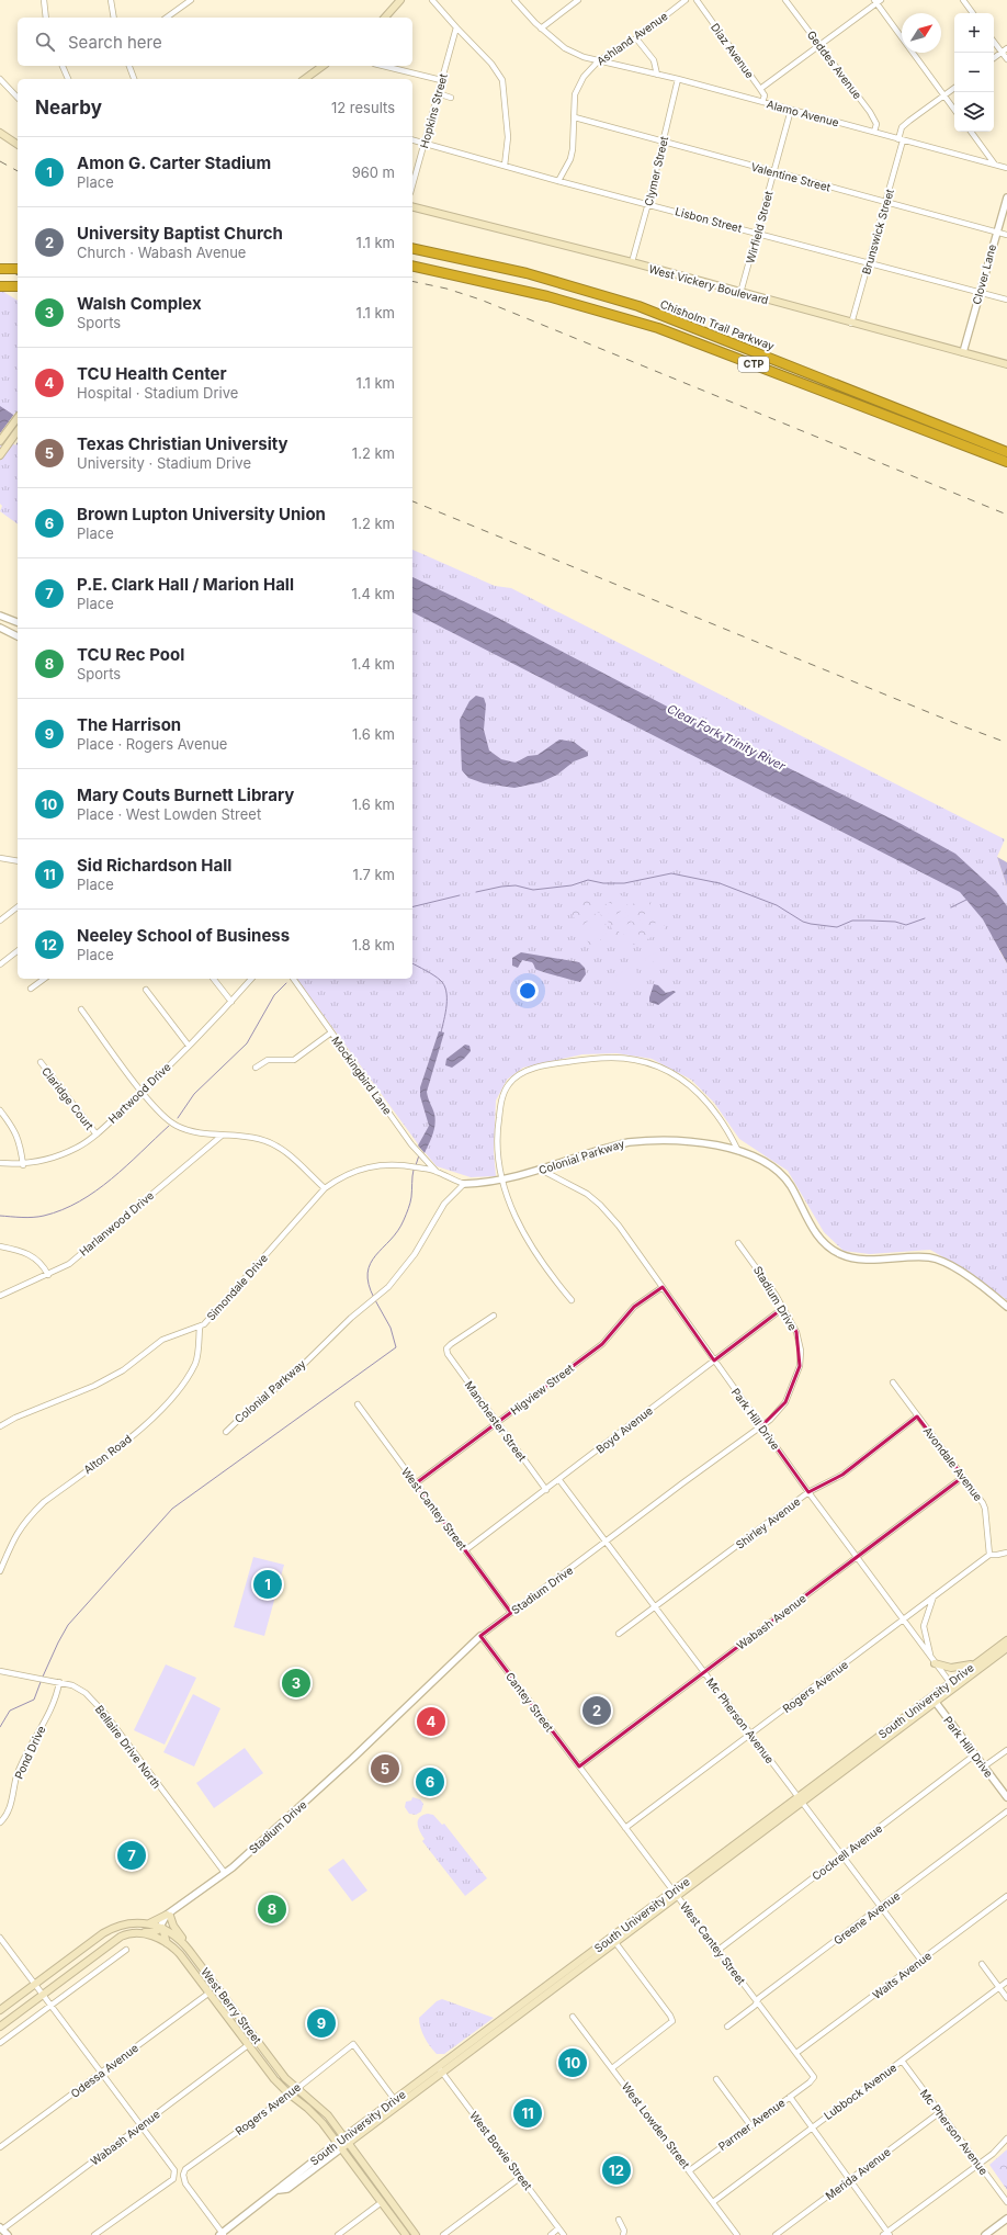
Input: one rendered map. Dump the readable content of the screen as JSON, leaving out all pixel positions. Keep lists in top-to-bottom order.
{
  "streets": {
    "highway": ["Chisholm Trail Parkway", "CTP"],
    "main road": ["West Vickery Boulevard", "South University Drive", "West Berry Street"],
    "street": [
      "Ashland Avenue",
      "Diaz Avenue",
      "Geddes Avenue",
      "Hopkins Street",
      "Alamo Avenue",
      "Clymer Street",
      "Valentine Street",
      "Lisbon Street",
      "Wirfield Street",
      "Brunswick Street",
      "Clover Lane",
      "Mockingbird Lane",
      "Hartwood Drive",
      "Claridge Court",
      "Colonial Parkway",
      "Harlanwood Drive",
      "Simondale Drive",
      "Stadium Drive",
      "Higview Street",
      "Park Hill Drive",
      "Manchester Street",
      "Boyd Avenue",
      "Alton Road",
      "Avondale Avenue",
      "West Cantey Street",
      "Shirley Avenue",
      "Wabash Avenue",
      "Rogers Avenue",
      "Cantey Street",
      "Mc Pherson Avenue",
      "Bellaire Drive North",
      "Pond Drive",
      "Cockrell Avenue",
      "Greene Avenue",
      "Waits Avenue",
      "Odessa Avenue",
      "Lubbock Avenue",
      "Parmer Avenue",
      "West Lowden Street",
      "West Bowie Street",
      "Merida Avenue"
    ]
  },
  "crossings": [
    ["Ashland Avenue", "Alamo Avenue"],
    ["Ashland Avenue", "Valentine Street"],
    ["Ashland Avenue", "Lisbon Street"],
    ["Diaz Avenue", "Alamo Avenue"],
    ["Geddes Avenue", "Alamo Avenue"],
    ["Hopkins Street", "Lisbon Street"],
    ["Alamo Avenue", "Clymer Street"],
    ["Alamo Avenue", "Wirfield Street"],
    ["Alamo Avenue", "Brunswick Street"],
    ["Clymer Street", "Valentine Street"],
    ["Clymer Street", "Lisbon Street"],
    ["Clymer Street", "West Vickery Boulevard"],
    ["Valentine Street", "Wirfield Street"],
    ["Valentine Street", "Brunswick Street"],
    ["Valentine Street", "Clover Lane"],
    ["Lisbon Street", "Wirfield Street"],
    ["Lisbon Street", "Brunswick Street"],
    ["Lisbon Street", "Clover Lane"],
    ["Wirfield Street", "West Vickery Boulevard"],
    ["Brunswick Street", "West Vickery Boulevard"],
    ["Clover Lane", "West Vickery Boulevard"],
    ["Mockingbird Lane", "Simondale Drive"],
    ["Hartwood Drive", "Claridge Court"],
    ["Colonial Parkway", "Simondale Drive"],
    ["Colonial Parkway", "Park Hill Drive"],
    ["Simondale Drive", "Alton Road"],
    ["Stadium Drive", "Park Hill Drive"],
    ["Stadium Drive", "Boyd Avenue"],
    ["Stadium Drive", "West Cantey Street"],
    ["Stadium Drive", "Cantey Street"],
    ["Stadium Drive", "Mc Pherson Avenue"],
    ["Stadium Drive", "Bellaire Drive North"],
    ["Higview Street", "Park Hill Drive"],
    ["Higview Street", "Manchester Street"],
    ["Higview Street", "West Cantey Street"],
    ["Park Hill Drive", "Boyd Avenue"],
    ["Park Hill Drive", "Shirley Avenue"],
    ["Park Hill Drive", "Wabash Avenue"],
    ["Park Hill Drive", "Rogers Avenue"],
    ["Park Hill Drive", "South University Drive"],
    ["Park Hill Drive", "Cockrell Avenue"],
    ["Manchester Street", "Boyd Avenue"],
    ["Boyd Avenue", "West Cantey Street"],
    ["Boyd Avenue", "Mc Pherson Avenue"],
    ["Avondale Avenue", "Shirley Avenue"],
    ["Avondale Avenue", "Wabash Avenue"],
    ["Avondale Avenue", "Rogers Avenue"],
    ["West Cantey Street", "Wabash Avenue"],
    ["West Cantey Street", "Rogers Avenue"],
    ["West Cantey Street", "South University Drive"],
    ["West Cantey Street", "Cantey Street"],
    ["West Cantey Street", "Cockrell Avenue"],
    ["West Cantey Street", "Greene Avenue"],
    ["West Cantey Street", "Waits Avenue"],
    ["West Cantey Street", "Parmer Avenue"],
    ["Shirley Avenue", "Mc Pherson Avenue"],
    ["Wabash Avenue", "Cantey Street"],
    ["Wabash Avenue", "Mc Pherson Avenue"],
    ["Wabash Avenue", "West Berry Street"],
    ["Rogers Avenue", "South University Drive"],
    ["Rogers Avenue", "Mc Pherson Avenue"],
    ["Rogers Avenue", "West Berry Street"],
    ["South University Drive", "Mc Pherson Avenue"],
    ["South University Drive", "West Berry Street"],
    ["South University Drive", "West Bowie Street"],
    ["Mc Pherson Avenue", "Cockrell Avenue"],
    ["Mc Pherson Avenue", "Greene Avenue"],
    ["Mc Pherson Avenue", "Waits Avenue"],
    ["Mc Pherson Avenue", "Lubbock Avenue"],
    ["Mc Pherson Avenue", "Merida Avenue"],
    ["Bellaire Drive North", "Pond Drive"],
    ["West Berry Street", "Odessa Avenue"],
    ["Lubbock Avenue", "West Lowden Street"],
    ["Parmer Avenue", "West Lowden Street"]
  ],
  "water": ["Clear Fork Trinity River"],
  "north": "top right",
  "page": {
    "map_buttons": ["+", "−"],
    "search": "Search here",
    "heading": ["Nearby", "12 results"],
    "list": [
      {
        "mark": "1",
        "name": "Amon G. Carter Stadium",
        "note": "Place",
        "value": "960 m"
      },
      {
        "mark": "2",
        "name": "University Baptist Church",
        "note": "Church · Wabash Avenue",
        "value": "1.1 km"
      },
      {
        "mark": "3",
        "name": "Walsh Complex",
        "note": "Sports",
        "value": "1.1 km"
      },
      {
        "mark": "4",
        "name": "TCU Health Center",
        "note": "Hospital · Stadium Drive",
        "value": "1.1 km"
      },
      {
        "mark": "5",
        "name": "Texas Christian University",
        "note": "University · Stadium Drive",
        "value": "1.2 km"
      },
      {
        "mark": "6",
        "name": "Brown Lupton University Union",
        "note": "Place",
        "value": "1.2 km"
      },
      {
        "mark": "7",
        "name": "P.E. Clark Hall / Marion Hall",
        "note": "Place",
        "value": "1.4 km"
      },
      {
        "mark": "8",
        "name": "TCU Rec Pool",
        "note": "Sports",
        "value": "1.4 km"
      },
      {
        "mark": "9",
        "name": "The Harrison",
        "note": "Place · Rogers Avenue",
        "value": "1.6 km"
      },
      {
        "mark": "10",
        "name": "Mary Couts Burnett Library",
        "note": "Place · West Lowden Street",
        "value": "1.6 km"
      },
      {
        "mark": "11",
        "name": "Sid Richardson Hall",
        "note": "Place",
        "value": "1.7 km"
      },
      {
        "mark": "12",
        "name": "Neeley School of Business",
        "note": "Place",
        "value": "1.8 km"
      }
    ],
    "pins": [
      "1",
      "3",
      "2",
      "4",
      "5",
      "6",
      "7",
      "8",
      "9",
      "10",
      "11",
      "12"
    ]
  }
}
